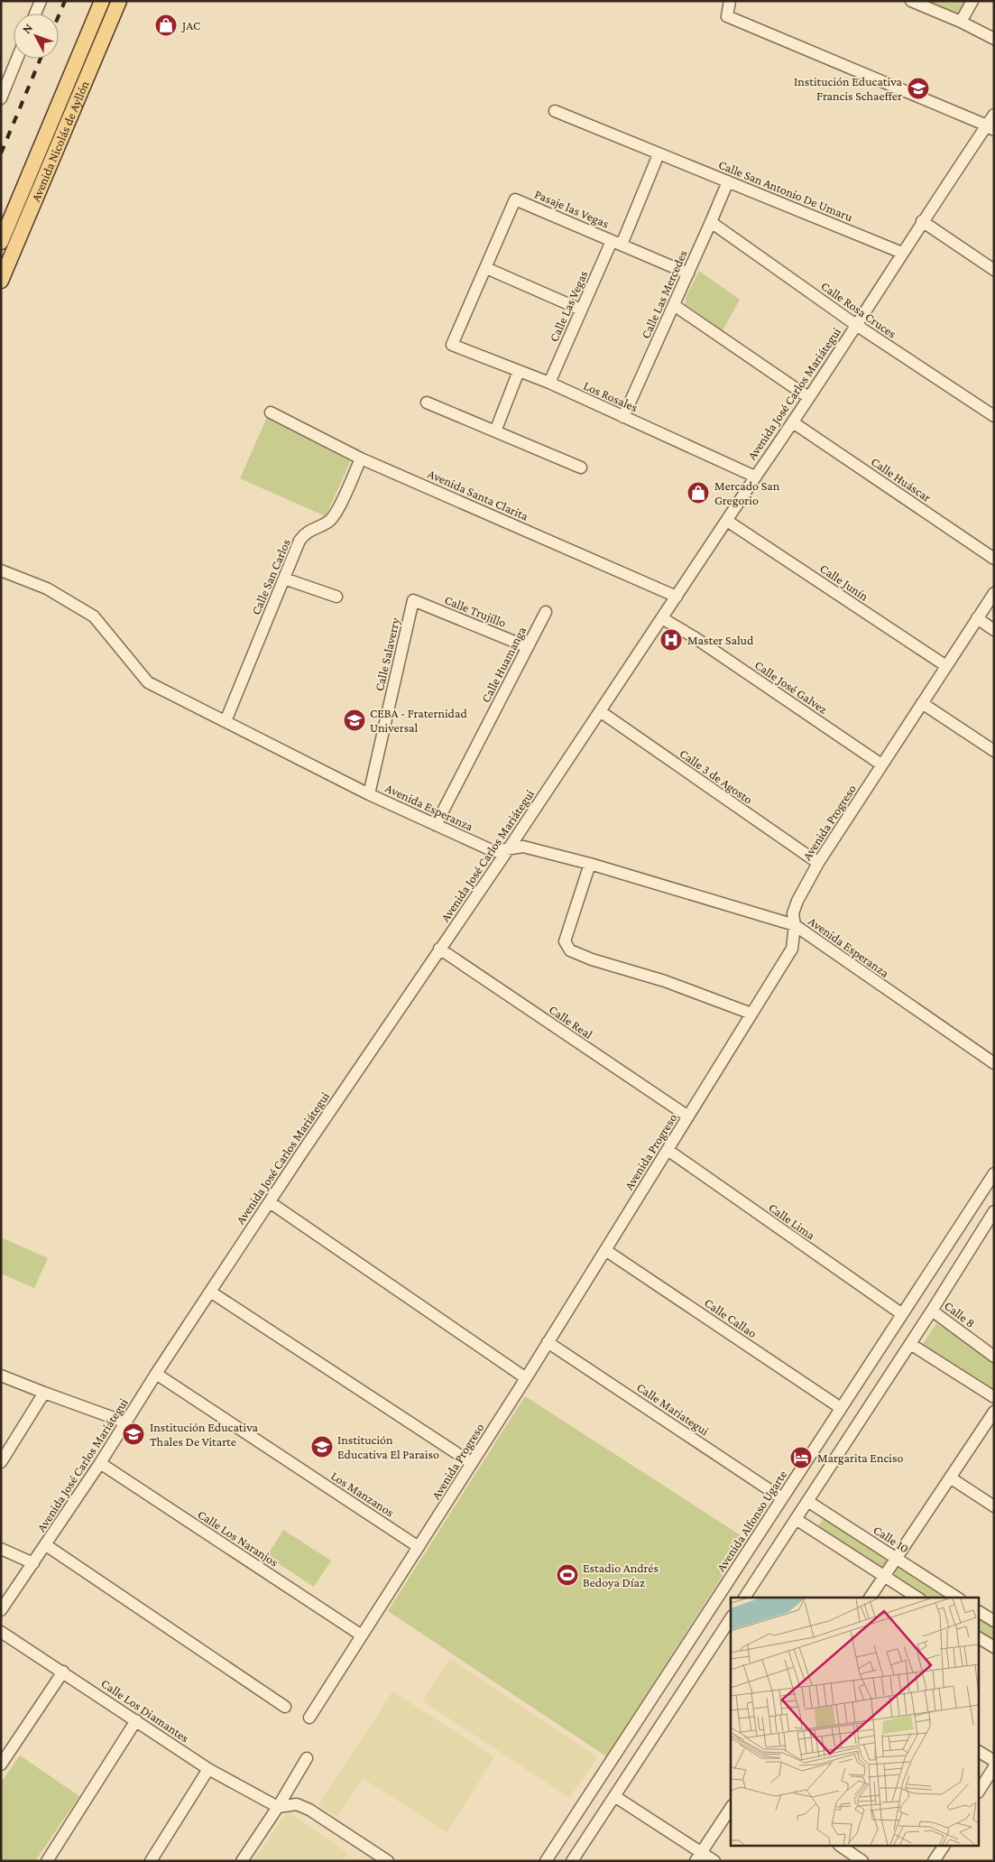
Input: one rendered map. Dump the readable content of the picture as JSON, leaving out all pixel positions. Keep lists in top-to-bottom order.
{
  "streets": {
    "main road": ["Avenida Nicolás de Ayllón"],
    "street": [
      "Calle San Antonio De Umaru",
      "Pasaje las Vegas",
      "Calle Las Mercedes",
      "Calle Las Vegas",
      "Calle Rosa Cruces",
      "Avenida José Carlos Mariátegui",
      "Los Rosales",
      "Calle Huáscar",
      "Avenida Santa Clarita",
      "Calle San Carlos",
      "Calle Junín",
      "Calle Trujillo",
      "Calle Salaverry",
      "Calle Huamanga",
      "Calle José Galvez",
      "Calle 3 de Agosto",
      "Avenida Esperanza",
      "Avenida Progreso",
      "Calle Real",
      "Calle Lima",
      "Calle 8",
      "Calle Callao",
      "Calle Mariategui",
      "Los Manzanos",
      "Avenida Alfonso Ugarte",
      "Calle Los Naranjos",
      "Calle 10",
      "Calle Los Diamantes"
    ]
  },
  "crossings": [
    ["Calle San Antonio De Umaru", "Calle Las Mercedes"],
    ["Calle San Antonio De Umaru", "Calle Las Vegas"],
    ["Calle San Antonio De Umaru", "Avenida José Carlos Mariátegui"],
    ["Pasaje las Vegas", "Calle Las Mercedes"],
    ["Pasaje las Vegas", "Calle Las Vegas"],
    ["Pasaje las Vegas", "Los Rosales"],
    ["Calle Las Mercedes", "Calle Rosa Cruces"],
    ["Calle Las Mercedes", "Los Rosales"],
    ["Calle Las Vegas", "Los Rosales"],
    ["Calle Rosa Cruces", "Avenida José Carlos Mariátegui"],
    ["Avenida José Carlos Mariátegui", "Los Rosales"],
    ["Avenida José Carlos Mariátegui", "Calle Huáscar"],
    ["Avenida José Carlos Mariátegui", "Avenida Santa Clarita"],
    ["Avenida José Carlos Mariátegui", "Calle Junín"],
    ["Avenida José Carlos Mariátegui", "Calle José Galvez"],
    ["Avenida José Carlos Mariátegui", "Calle 3 de Agosto"],
    ["Avenida José Carlos Mariátegui", "Avenida Esperanza"],
    ["Avenida José Carlos Mariátegui", "Calle Real"],
    ["Avenida José Carlos Mariátegui", "Los Manzanos"],
    ["Avenida José Carlos Mariátegui", "Calle Los Naranjos"],
    ["Avenida Santa Clarita", "Calle San Carlos"],
    ["Calle San Carlos", "Avenida Esperanza"],
    ["Calle Junín", "Avenida Progreso"],
    ["Calle Trujillo", "Calle Salaverry"],
    ["Calle Trujillo", "Calle Huamanga"],
    ["Calle Salaverry", "Avenida Esperanza"],
    ["Calle Huamanga", "Avenida Esperanza"],
    ["Calle José Galvez", "Avenida Progreso"],
    ["Calle 3 de Agosto", "Avenida Progreso"],
    ["Avenida Esperanza", "Avenida Progreso"],
    ["Avenida Progreso", "Calle Real"],
    ["Avenida Progreso", "Calle Lima"],
    ["Avenida Progreso", "Calle Callao"],
    ["Avenida Progreso", "Calle Mariategui"],
    ["Avenida Progreso", "Los Manzanos"],
    ["Avenida Progreso", "Calle Los Naranjos"],
    ["Calle Lima", "Avenida Alfonso Ugarte"],
    ["Calle Callao", "Avenida Alfonso Ugarte"],
    ["Calle Mariategui", "Avenida Alfonso Ugarte"]
  ],
  "places": {
    "shop": ["JAC", "Mercado San Gregorio"],
    "school or university": [
      "Institución Educativa Francis Schaeffer",
      "CEBA - Fraternidad Universal",
      "Institución Educativa Thales De Vitarte",
      "Institución Educativa El Paraiso"
    ],
    "hospital": ["Master Salud"],
    "hotel": ["Margarita Enciso"],
    "sports": ["Estadio Andrés Bedoya Díaz"]
  },
  "north": "top left"
}
